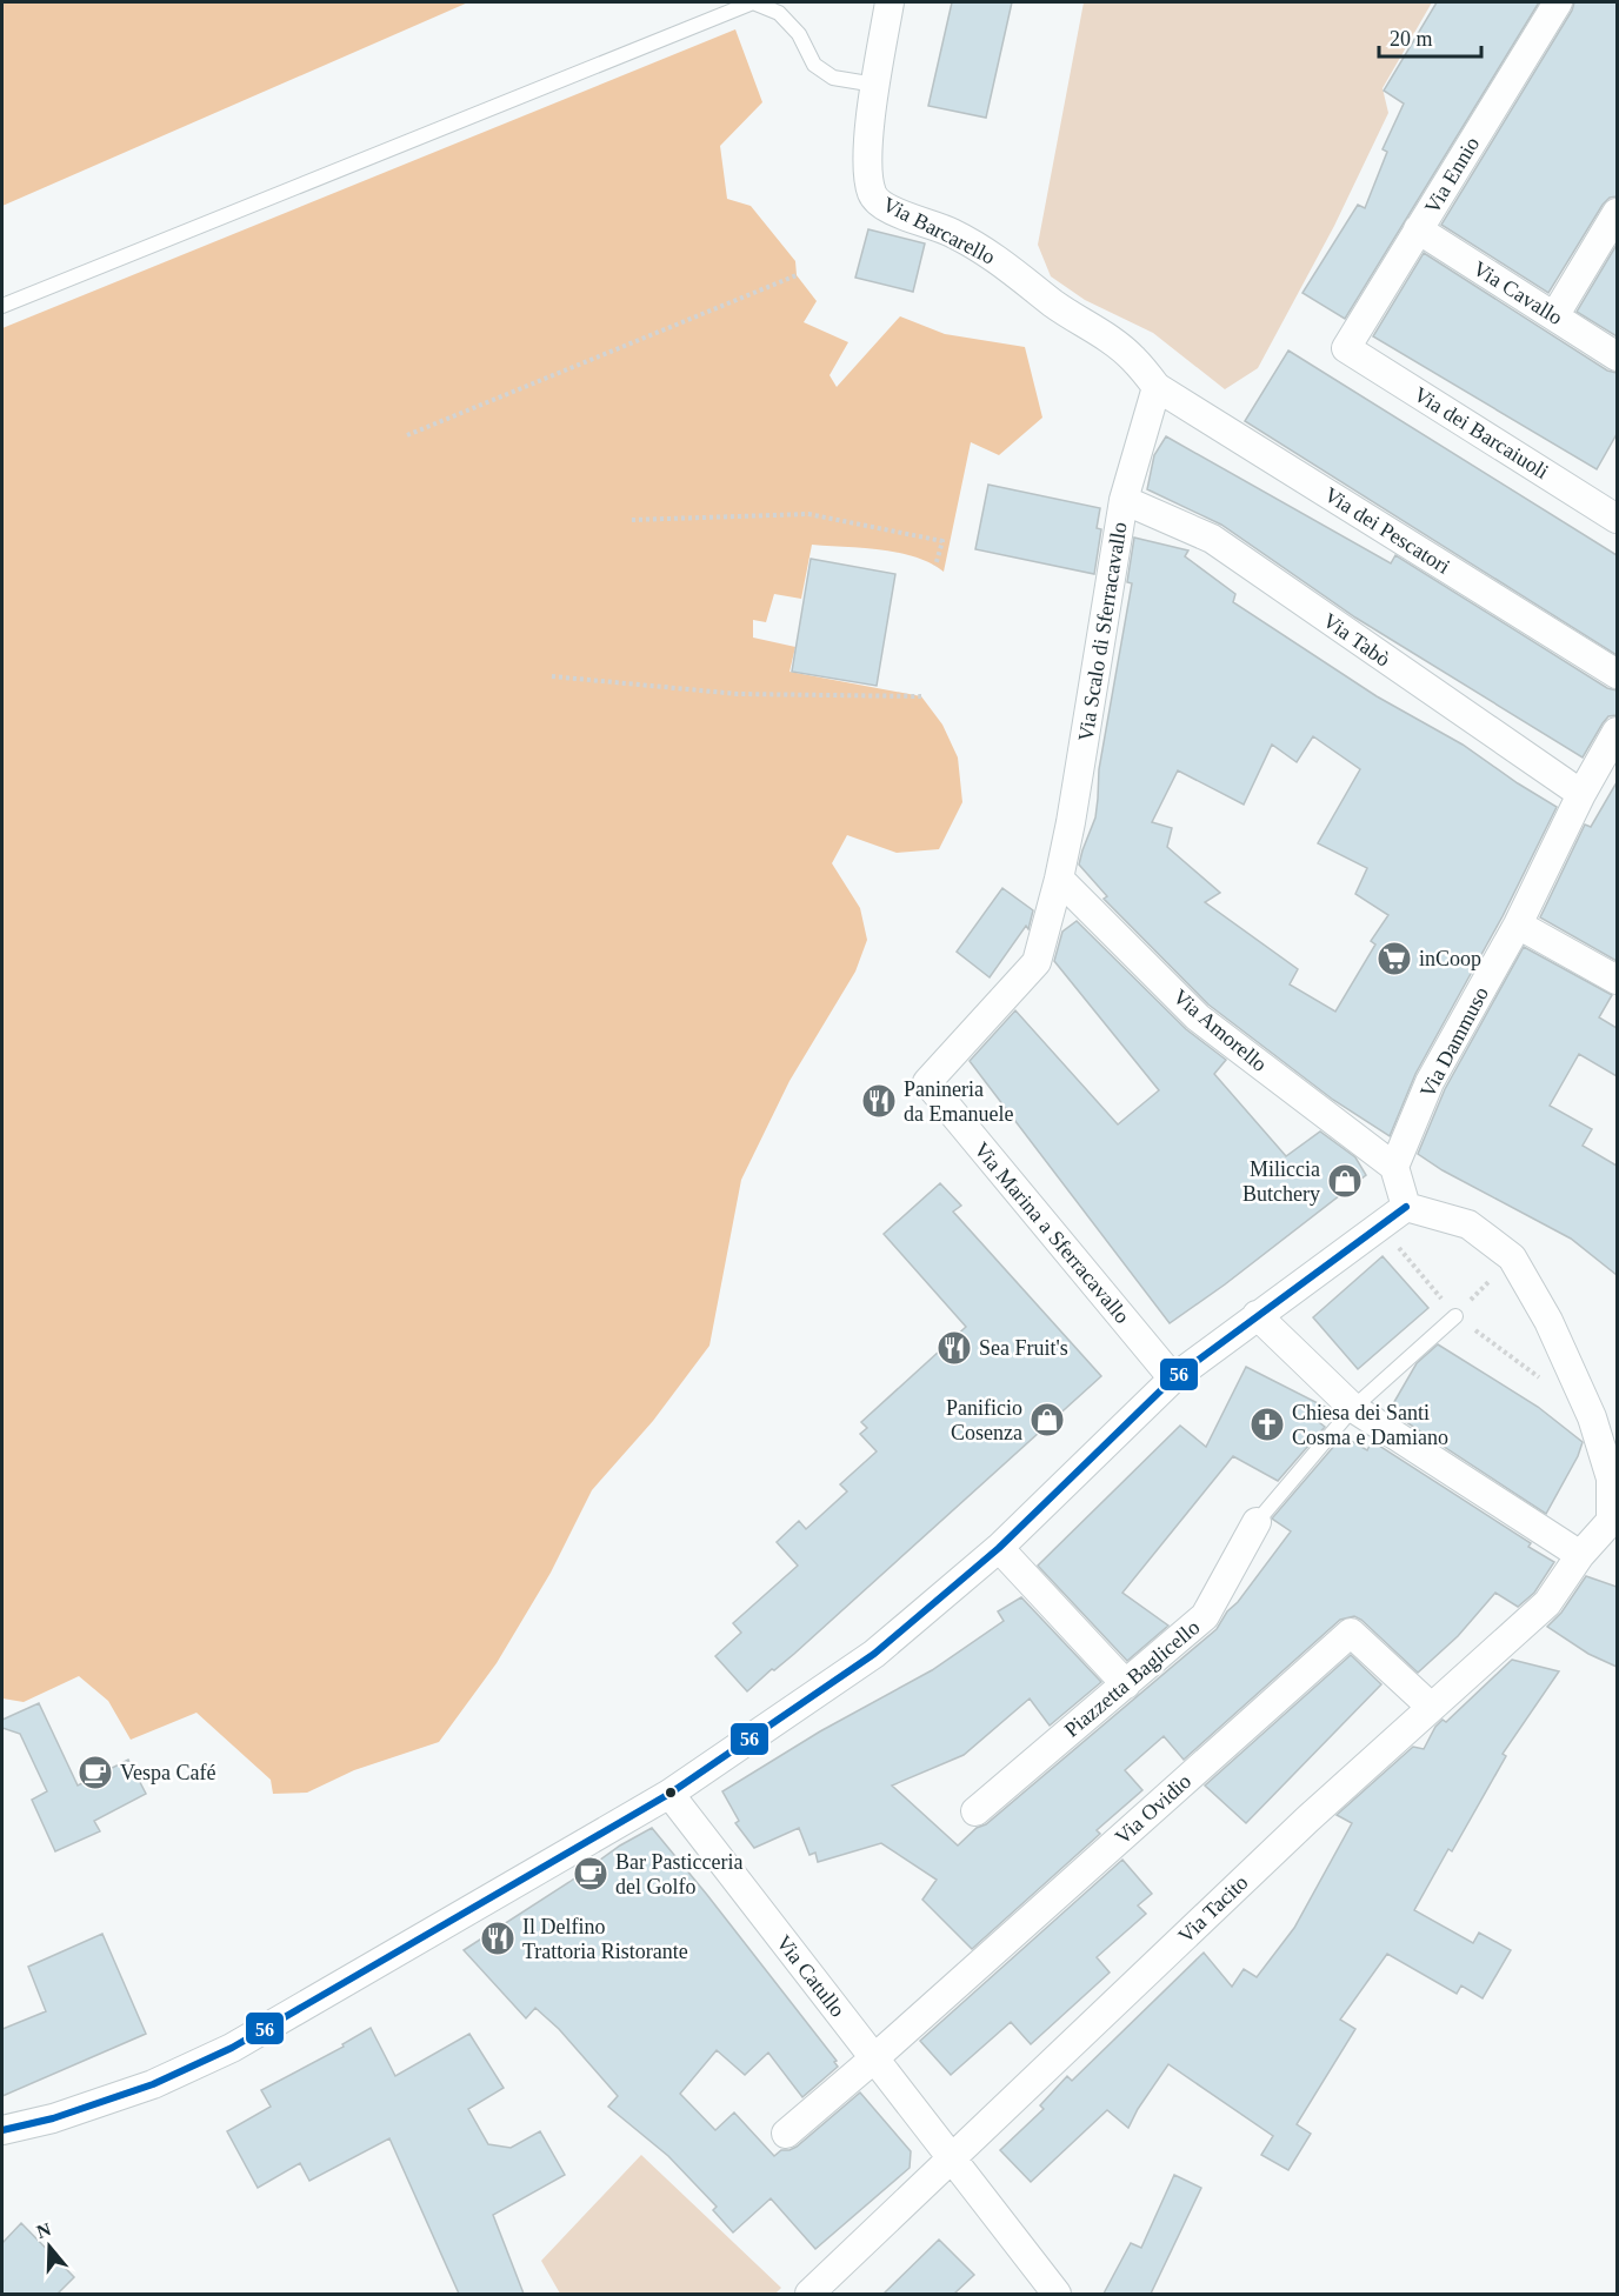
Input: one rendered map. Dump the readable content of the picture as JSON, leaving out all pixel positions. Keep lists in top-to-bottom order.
{
  "streets": {
    "street": [
      "Via Ennio",
      "Via Barcarello",
      "Via Cavallo",
      "Via dei Barcaiuoli",
      "Via dei Pescatori",
      "Via Scalo di Sferracavallo",
      "Via Tabò",
      "Via Amorello",
      "Via Dammuso",
      "Via Marina a Sferracavallo",
      "Piazzetta Baglicello",
      "Via Ovidio",
      "Via Tacito",
      "Via Catullo"
    ]
  },
  "crossings": [
    ["Via Ennio", "Via Cavallo"],
    ["Via Ennio", "Via dei Barcaiuoli"],
    ["Via Barcarello", "Via dei Pescatori"],
    ["Via Barcarello", "Via Scalo di Sferracavallo"],
    ["Via dei Pescatori", "Via Scalo di Sferracavallo"],
    ["Via Scalo di Sferracavallo", "Via Tabò"],
    ["Via Scalo di Sferracavallo", "Via Amorello"],
    ["Via Scalo di Sferracavallo", "Via Marina a Sferracavallo"],
    ["Via Tabò", "Via Dammuso"],
    ["Via Amorello", "Via Dammuso"],
    ["Via Amorello", "Via Marina a Sferracavallo"],
    ["Via Ovidio", "Via Tacito"],
    ["Via Ovidio", "Via Catullo"],
    ["Via Tacito", "Via Catullo"]
  ],
  "places": {
    "supermarket": ["inCoop"],
    "restaurant": ["Panineria da Emanuele", "Sea Fruit's", "Il Delfino Trattoria Ristorante"],
    "shop": ["Miliccia Butchery", "Panificio Cosenza"],
    "church": ["Chiesa dei Santi Cosma e Damiano"],
    "cafe": ["Vespa Café", "Bar Pasticceria del Golfo"]
  },
  "lines": ["transit line 56"],
  "scale_bar": "20 m",
  "north": "top"
}
